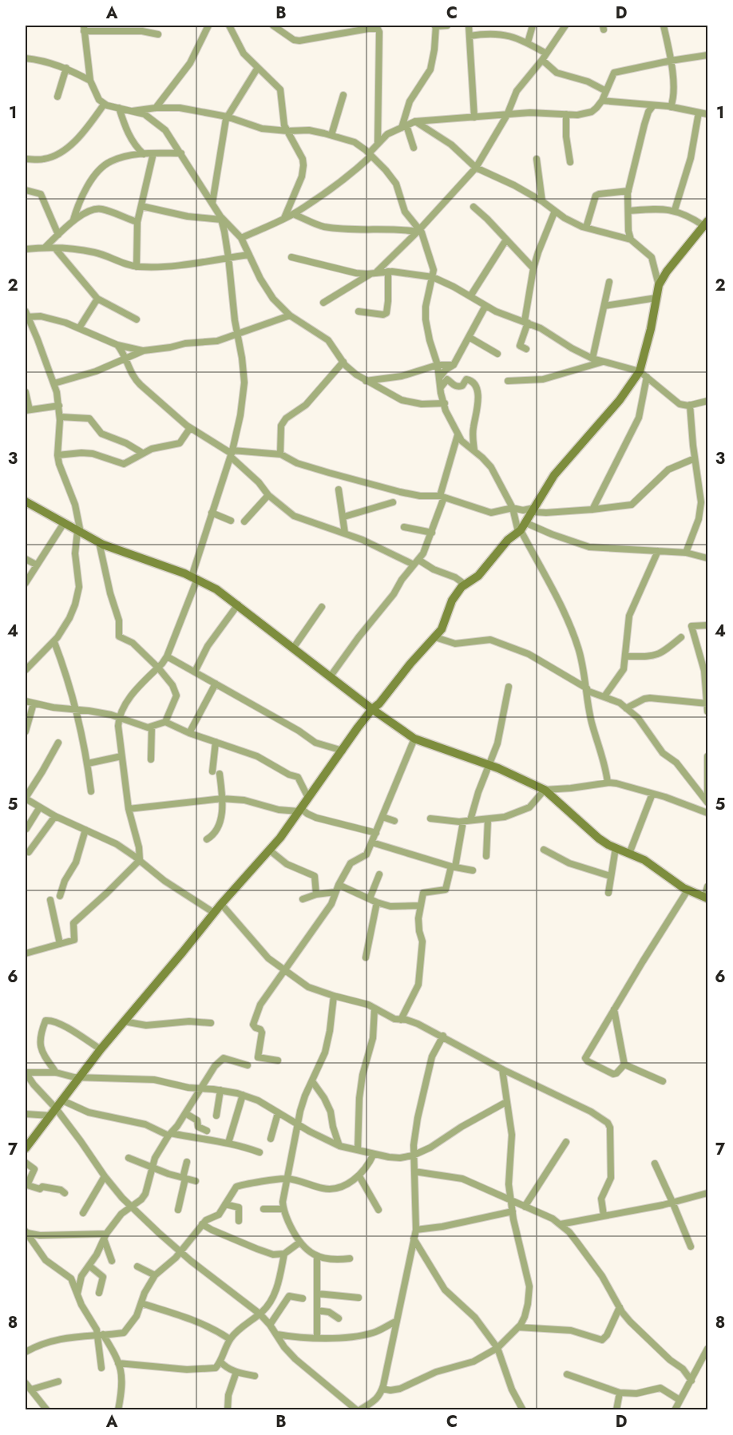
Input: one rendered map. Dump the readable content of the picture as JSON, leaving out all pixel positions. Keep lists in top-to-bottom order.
{
  "grid": {
    "columns": [
      "A",
      "B",
      "C",
      "D"
    ],
    "rows": [
      "1",
      "2",
      "3",
      "4",
      "5",
      "6",
      "7",
      "8"
    ]
  }
}
